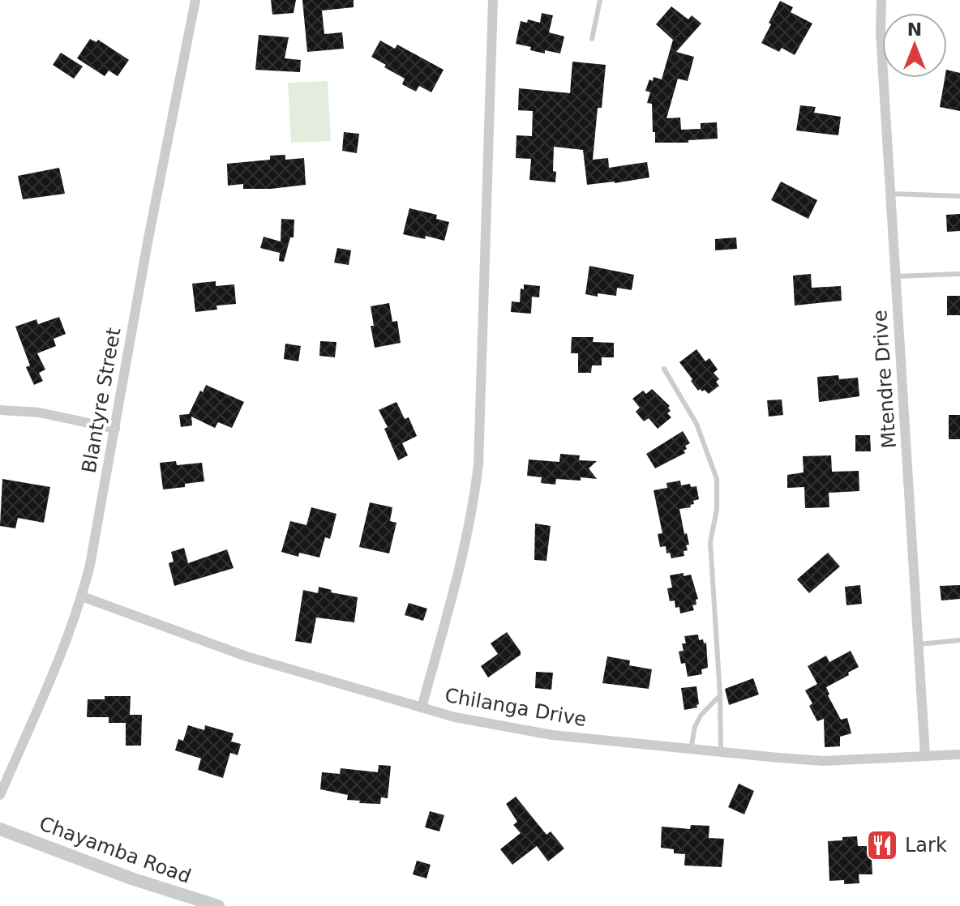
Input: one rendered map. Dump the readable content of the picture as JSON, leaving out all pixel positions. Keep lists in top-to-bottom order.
{
  "streets": {
    "street": [
      "Mtendre Drive",
      "Blantyre Street",
      "Chilanga Drive",
      "Chayamba Road"
    ]
  },
  "crossings": [
    ["Mtendre Drive", "Chilanga Drive"],
    ["Blantyre Street", "Chilanga Drive"]
  ],
  "places": {
    "restaurant": ["Lark"]
  },
  "north": "top"
}
